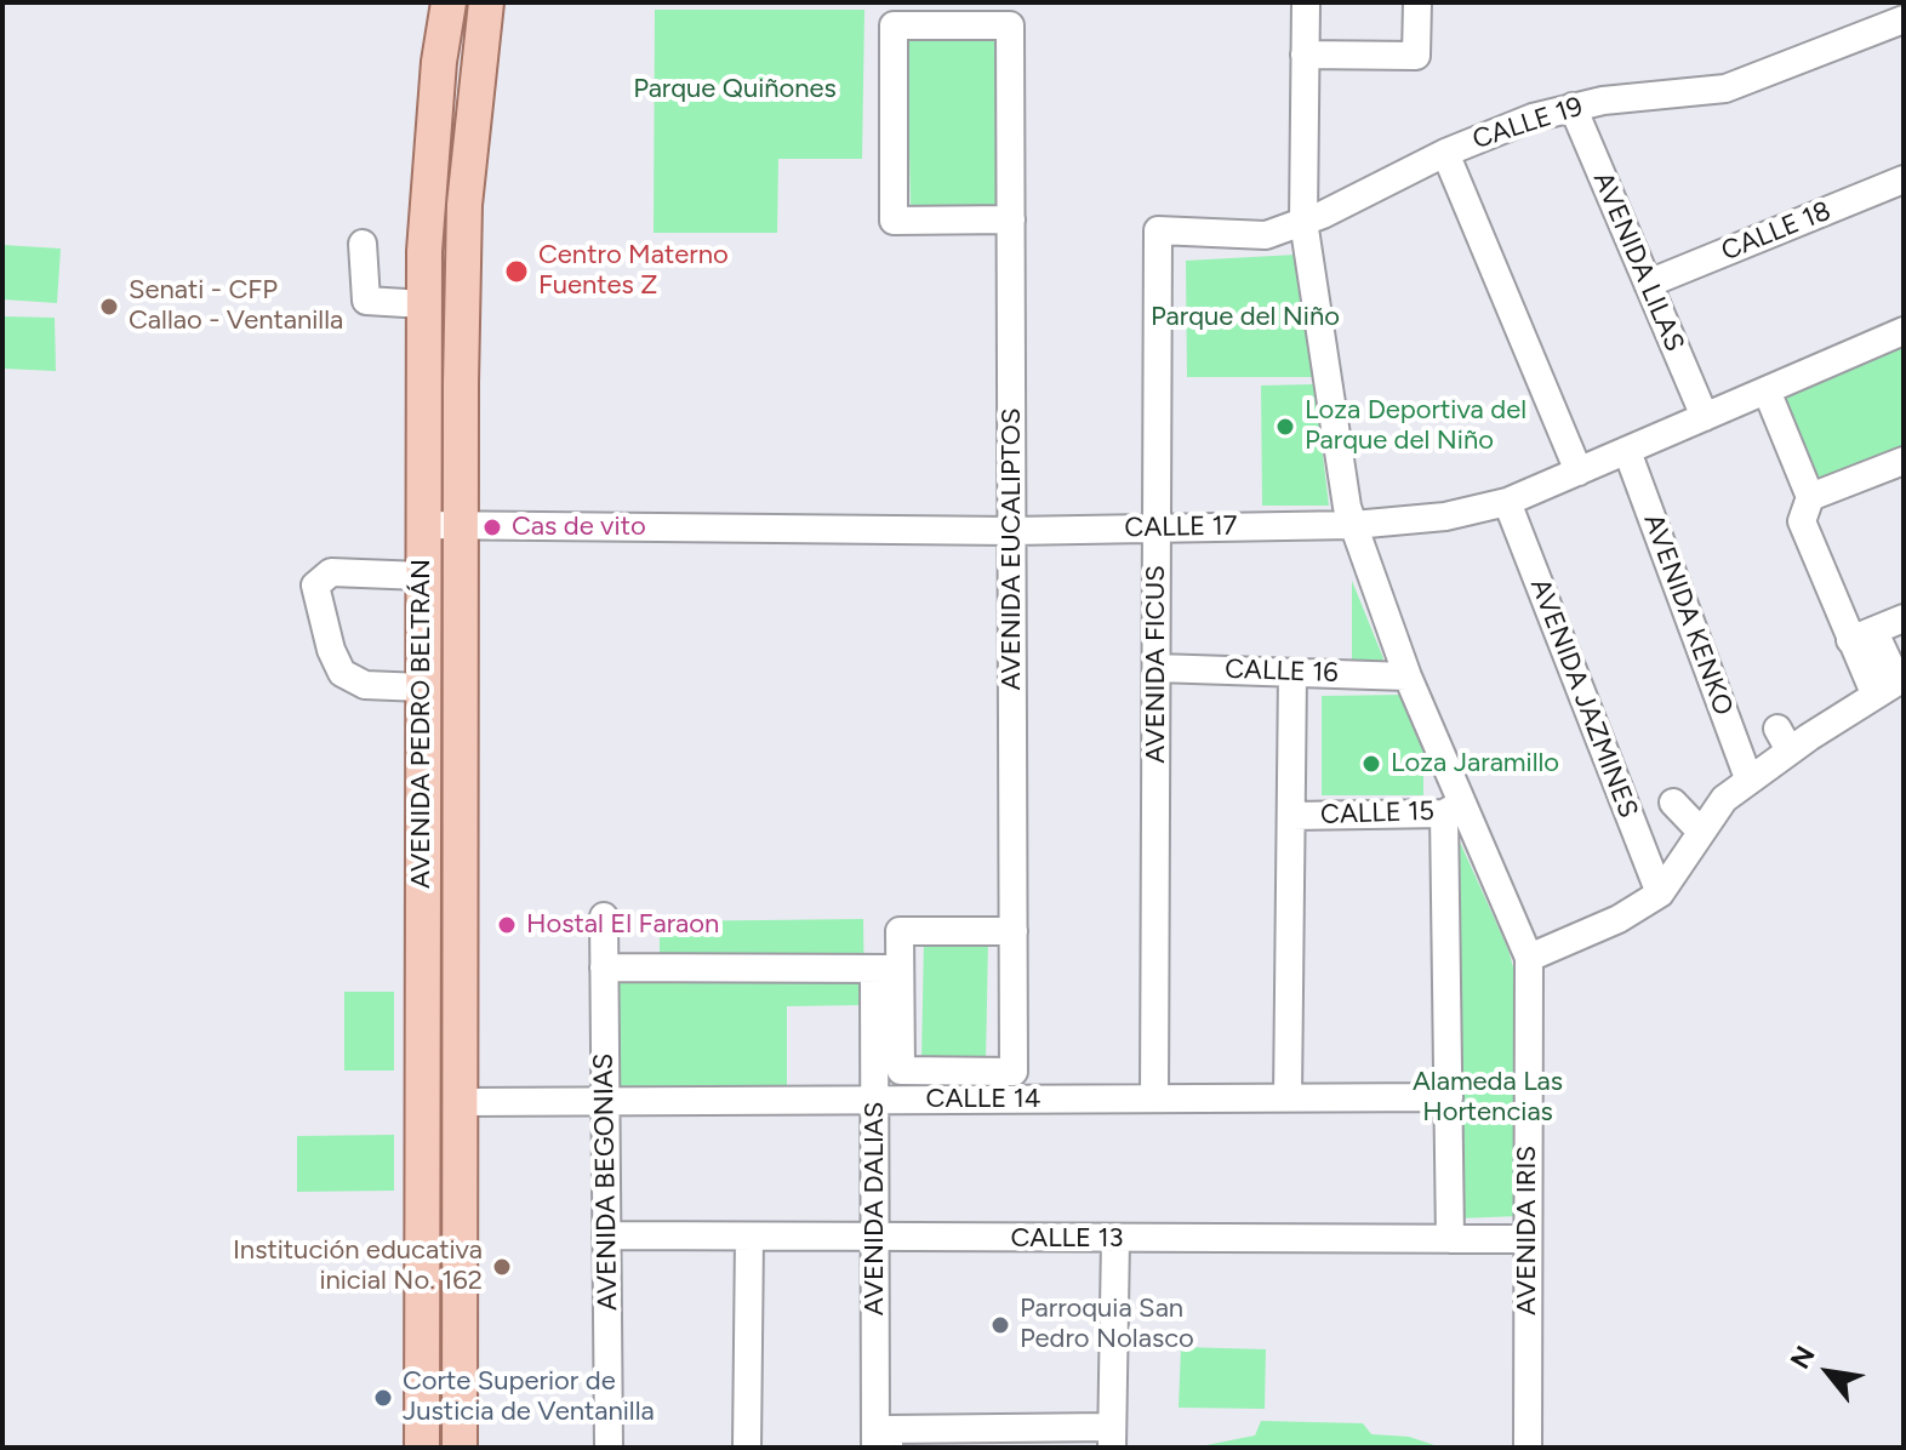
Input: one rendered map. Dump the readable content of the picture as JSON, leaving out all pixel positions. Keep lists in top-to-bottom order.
{
  "streets": {
    "main road": ["AVENIDA PEDRO BELTRÁN"],
    "street": [
      "CALLE 19",
      "CALLE 18",
      "AVENIDA LILAS",
      "CALLE 17",
      "AVENIDA EUCALIPTOS",
      "AVENIDA KENKO",
      "AVENIDA FICUS",
      "CALLE 16",
      "AVENIDA JAZMINES",
      "CALLE 15",
      "CALLE 14",
      "AVENIDA BEGONIAS",
      "AVENIDA DALIAS",
      "AVENIDA IRIS",
      "CALLE 13"
    ]
  },
  "crossings": [
    ["CALLE 19", "AVENIDA LILAS"],
    ["CALLE 19", "AVENIDA FICUS"],
    ["CALLE 19", "AVENIDA IRIS"],
    ["CALLE 18", "AVENIDA LILAS"],
    ["AVENIDA LILAS", "CALLE 17"],
    ["CALLE 17", "AVENIDA EUCALIPTOS"],
    ["CALLE 17", "AVENIDA KENKO"],
    ["CALLE 17", "AVENIDA FICUS"],
    ["CALLE 17", "AVENIDA JAZMINES"],
    ["CALLE 17", "AVENIDA PEDRO BELTRÁN"],
    ["CALLE 17", "AVENIDA IRIS"],
    ["AVENIDA EUCALIPTOS", "CALLE 14"],
    ["AVENIDA FICUS", "CALLE 16"],
    ["AVENIDA FICUS", "CALLE 14"],
    ["CALLE 16", "AVENIDA IRIS"],
    ["AVENIDA PEDRO BELTRÁN", "CALLE 14"],
    ["CALLE 15", "AVENIDA IRIS"],
    ["CALLE 14", "AVENIDA BEGONIAS"],
    ["CALLE 14", "AVENIDA DALIAS"],
    ["AVENIDA BEGONIAS", "CALLE 13"],
    ["AVENIDA DALIAS", "CALLE 13"],
    ["AVENIDA IRIS", "CALLE 13"]
  ],
  "parks": ["Parque Quiñones", "Parque del Niño", "Alameda Las Hortencias"],
  "places": [
    "Centro Materno Fuentes Z",
    "Senati - CFP Callao - Ventanilla",
    "Loza Deportiva del Parque del Niño",
    "Cas de vito",
    "Loza Jaramillo",
    "Hostal El Faraon",
    "Institución educativa inicial No. 162",
    "Parroquia San Pedro Nolasco",
    "Corte Superior de Justicia de Ventanilla"
  ],
  "north": "top left"
}
